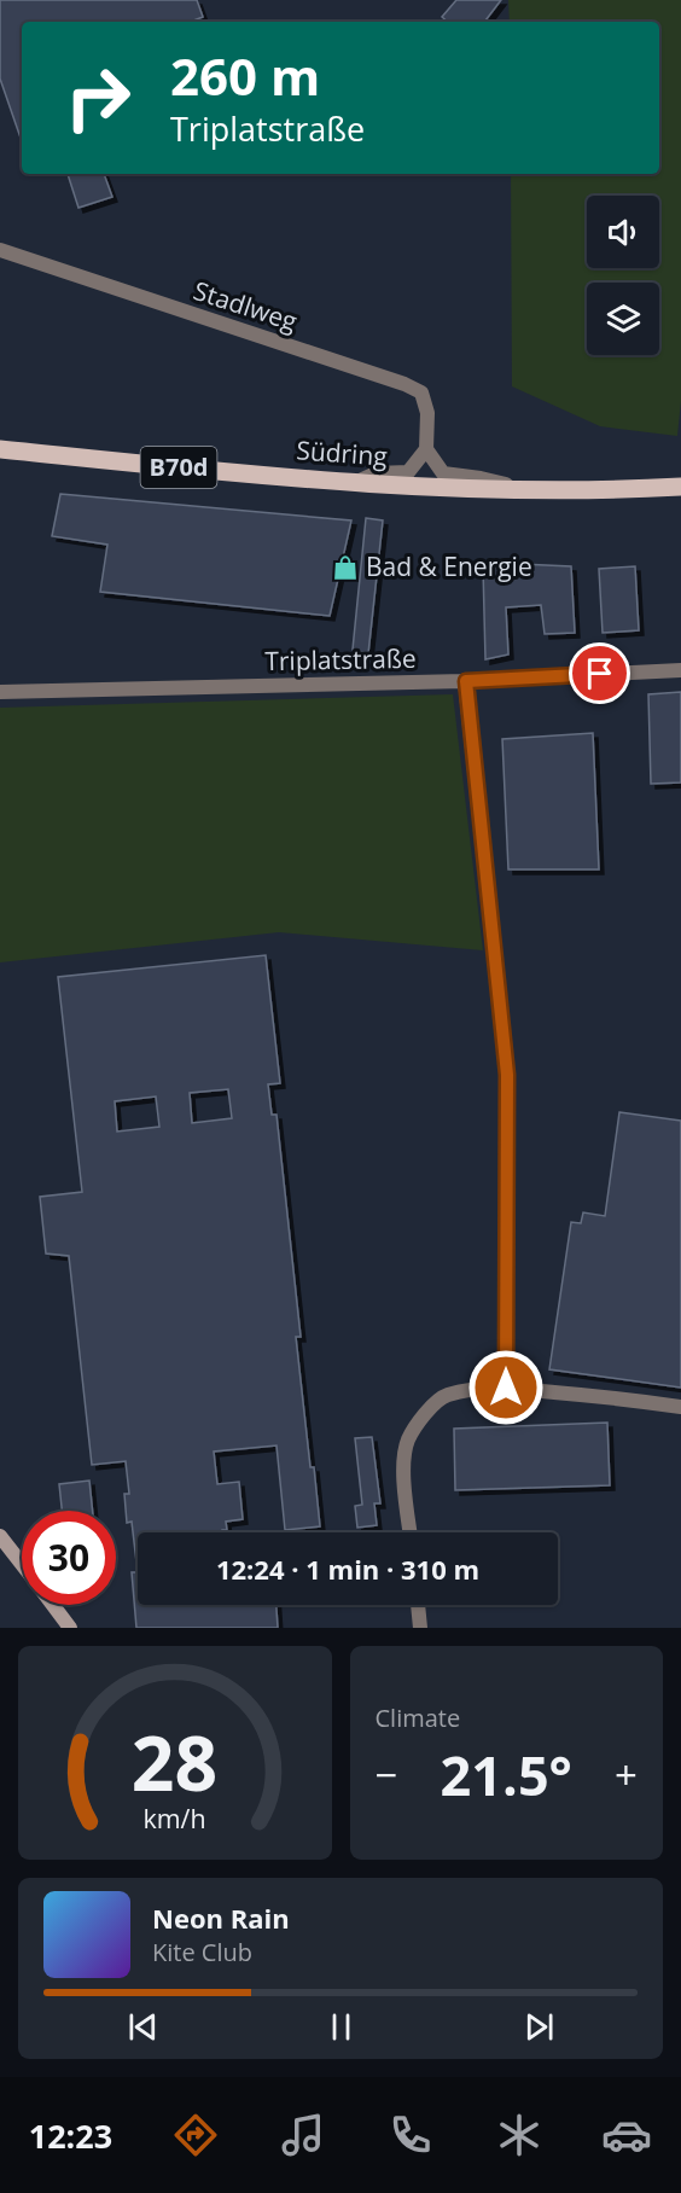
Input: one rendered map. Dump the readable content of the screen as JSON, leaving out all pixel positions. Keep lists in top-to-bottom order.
{
  "streets": {
    "main road": ["Südring", "B70d"],
    "street": ["Stadlweg", "Triplatstraße"]
  },
  "places": {
    "shop": ["Bad & Energie"]
  },
  "page": {
    "turn": ["260 m", "Triplatstraße"],
    "limit": "30",
    "trip": "12:24 · 1 min · 310 m",
    "tile": "Climate",
    "heat": ["−", "21.5°", "+"],
    "song": ["Neon Rain", "Kite Club"],
    "tabs": "12:23",
    "gauge": ["28", "km/h"]
  }
}
